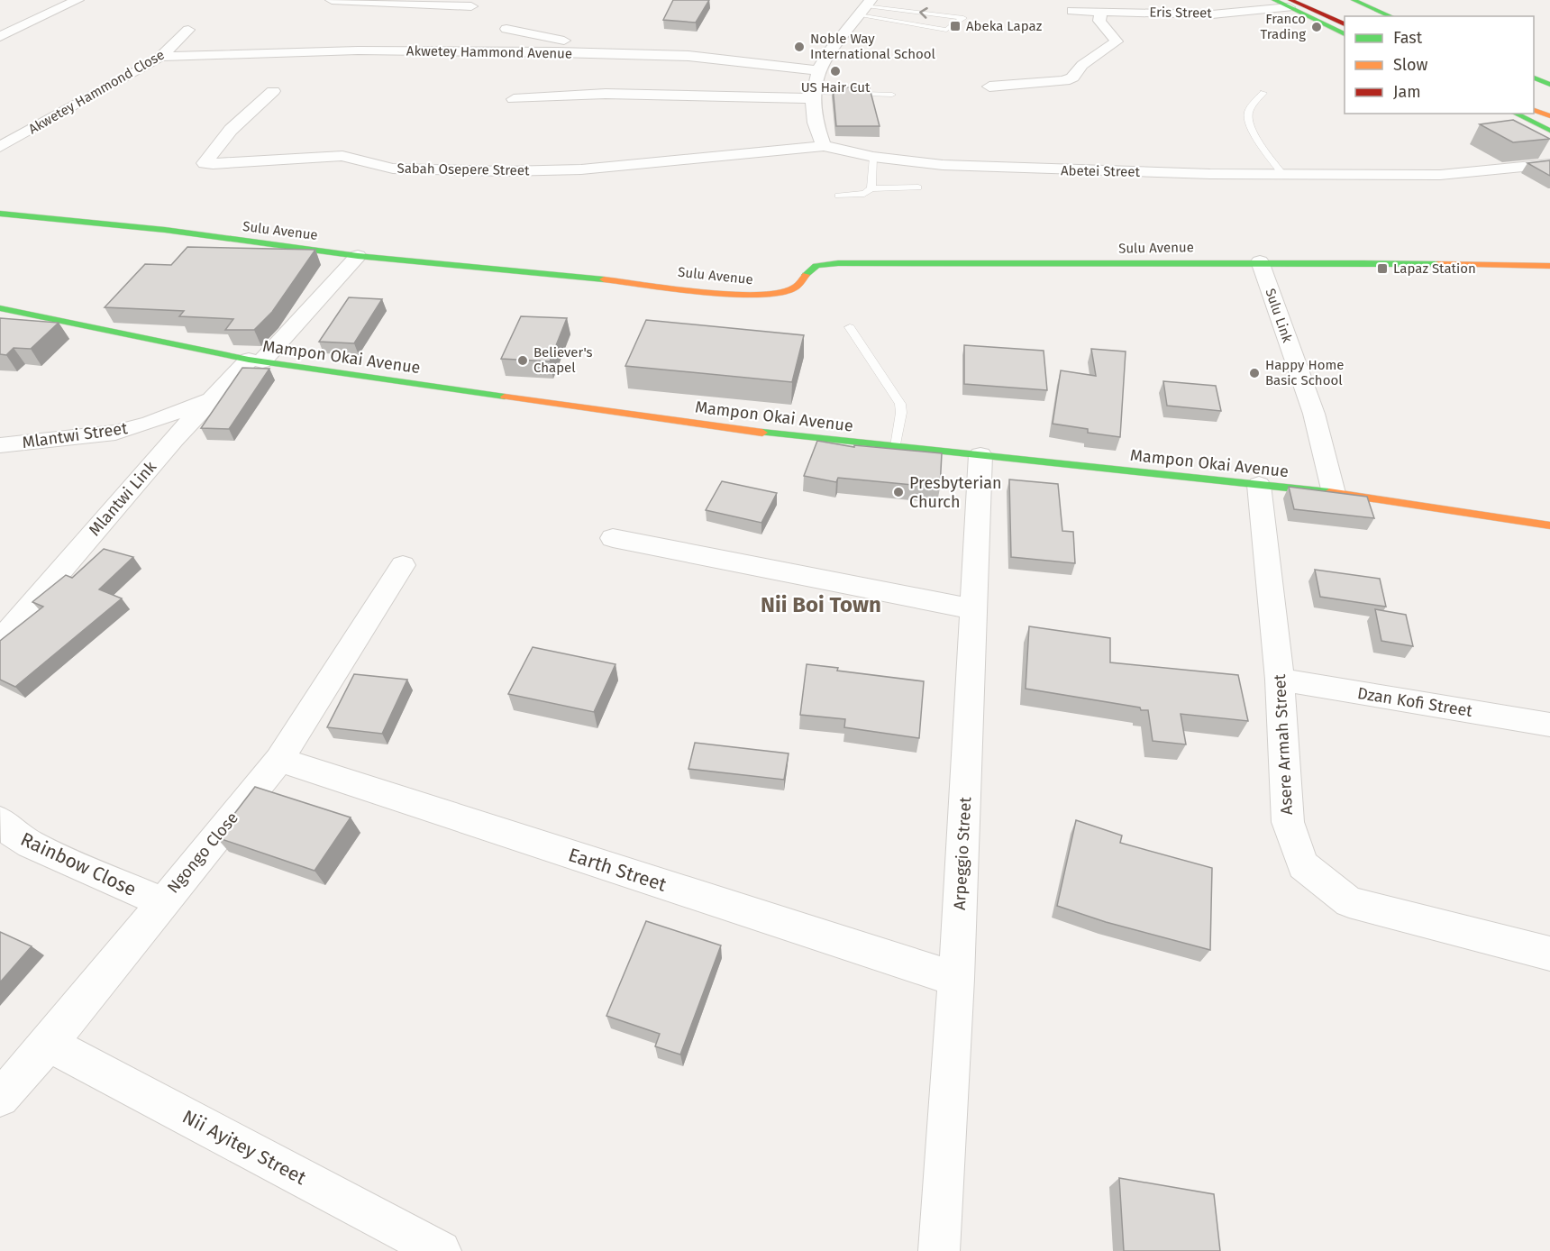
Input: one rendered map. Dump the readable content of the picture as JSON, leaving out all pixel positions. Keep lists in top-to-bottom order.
{
  "streets": {
    "main road": ["Sulu Avenue", "Mampon Okai Avenue"],
    "street": [
      "Eris Street",
      "Akwetey Hammond Avenue",
      "Akwetey Hammond Close",
      "Sabah Osepere Street",
      "Abetei Street",
      "Sulu Link",
      "Mlantwi Street",
      "Mlantwi Link",
      "Dzan Kofi Street",
      "Asere Armah Street",
      "Ngongo Close",
      "Arpeggio Street",
      "Rainbow Close",
      "Earth Street",
      "Nii Ayitey Street"
    ]
  },
  "crossings": [
    ["Akwetey Hammond Avenue", "Akwetey Hammond Close"],
    ["Sabah Osepere Street", "Abetei Street"],
    ["Sulu Avenue", "Sulu Link"],
    ["Sulu Avenue", "Mlantwi Link"],
    ["Sulu Link", "Mampon Okai Avenue"],
    ["Mampon Okai Avenue", "Mlantwi Link"],
    ["Mampon Okai Avenue", "Asere Armah Street"],
    ["Mampon Okai Avenue", "Arpeggio Street"],
    ["Mlantwi Street", "Mlantwi Link"],
    ["Dzan Kofi Street", "Asere Armah Street"],
    ["Ngongo Close", "Rainbow Close"],
    ["Ngongo Close", "Earth Street"],
    ["Ngongo Close", "Nii Ayitey Street"],
    ["Arpeggio Street", "Earth Street"]
  ],
  "districts": ["Nii Boi Town"],
  "places": {
    "transit": ["Abeka Lapaz", "Lapaz Station"],
    "other": [
      "Franco Trading",
      "Noble Way International School",
      "US Hair Cut",
      "Believer's Chapel",
      "Happy Home Basic School",
      "Presbyterian Church"
    ]
  },
  "legend": ["Fast", "Slow", "Jam"]
}
